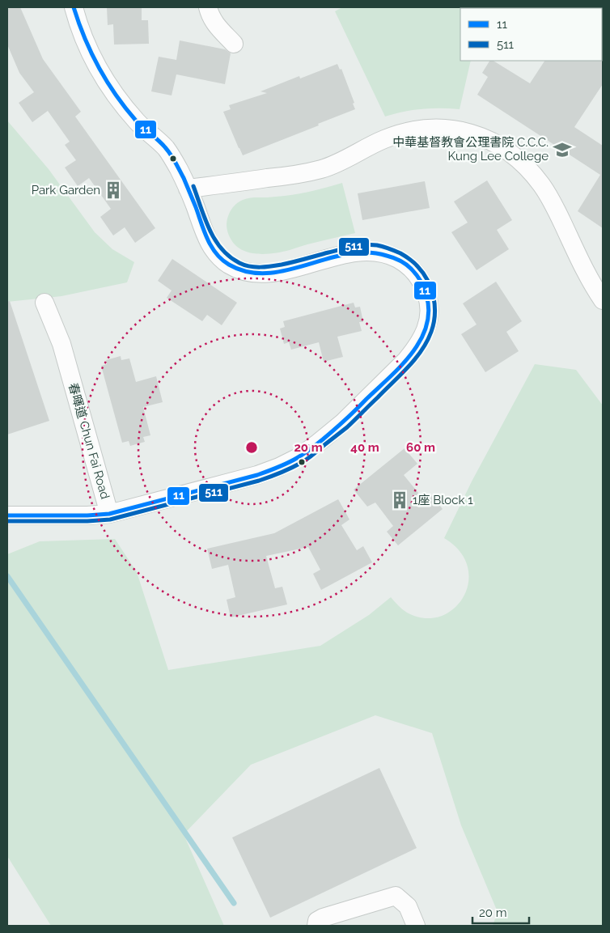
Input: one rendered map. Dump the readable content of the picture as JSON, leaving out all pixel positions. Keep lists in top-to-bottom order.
{
  "streets": {
    "street": ["春暉道 Chun Fai Road"]
  },
  "places": {
    "school or university": ["中華基督教會公理書院 C.C.C. Kung Lee College"],
    "building": ["Park Garden", "1座 Block 1"]
  },
  "lines": ["transit line 11", "transit line 511"],
  "legend": ["11", "511"],
  "scale_bar": "20 m",
  "rings": ["20 m", "40 m", "60 m"]
}
